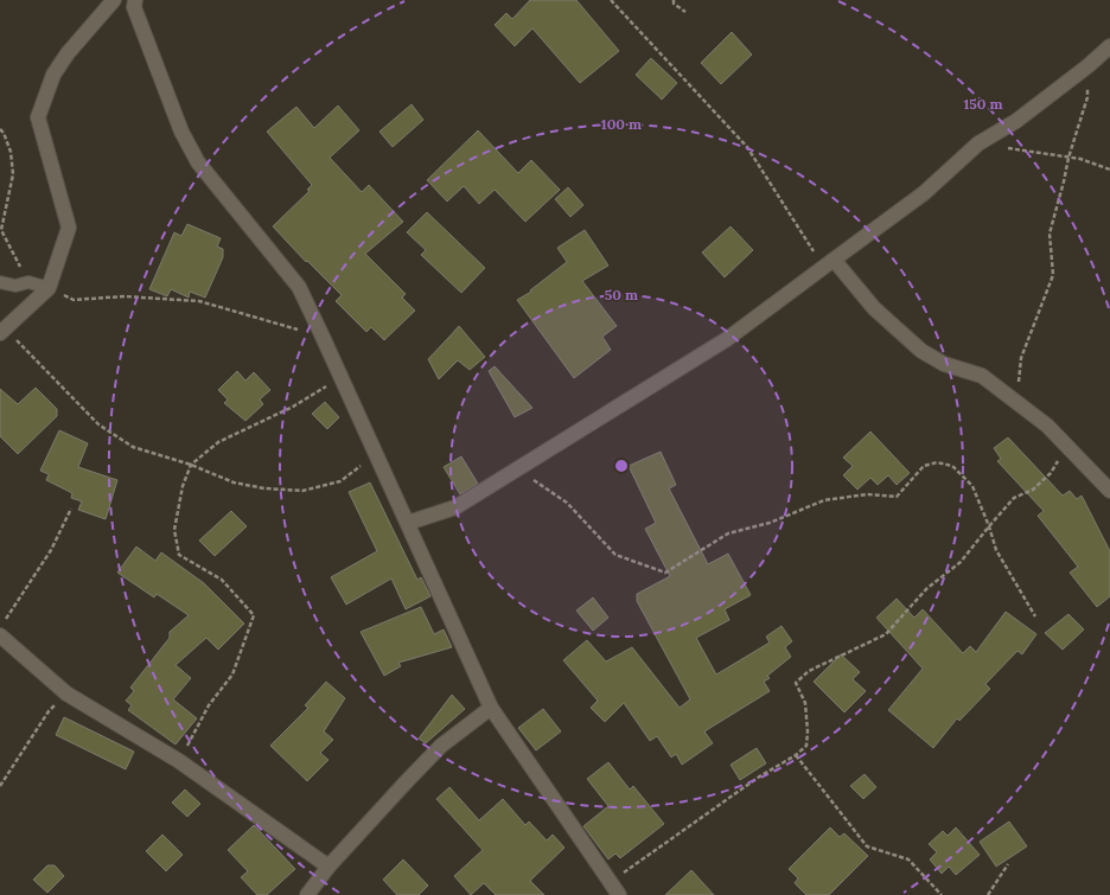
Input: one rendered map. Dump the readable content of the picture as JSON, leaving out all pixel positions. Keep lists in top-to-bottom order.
{
  "rings": ["150 m", "100 m", "50 m"]
}
